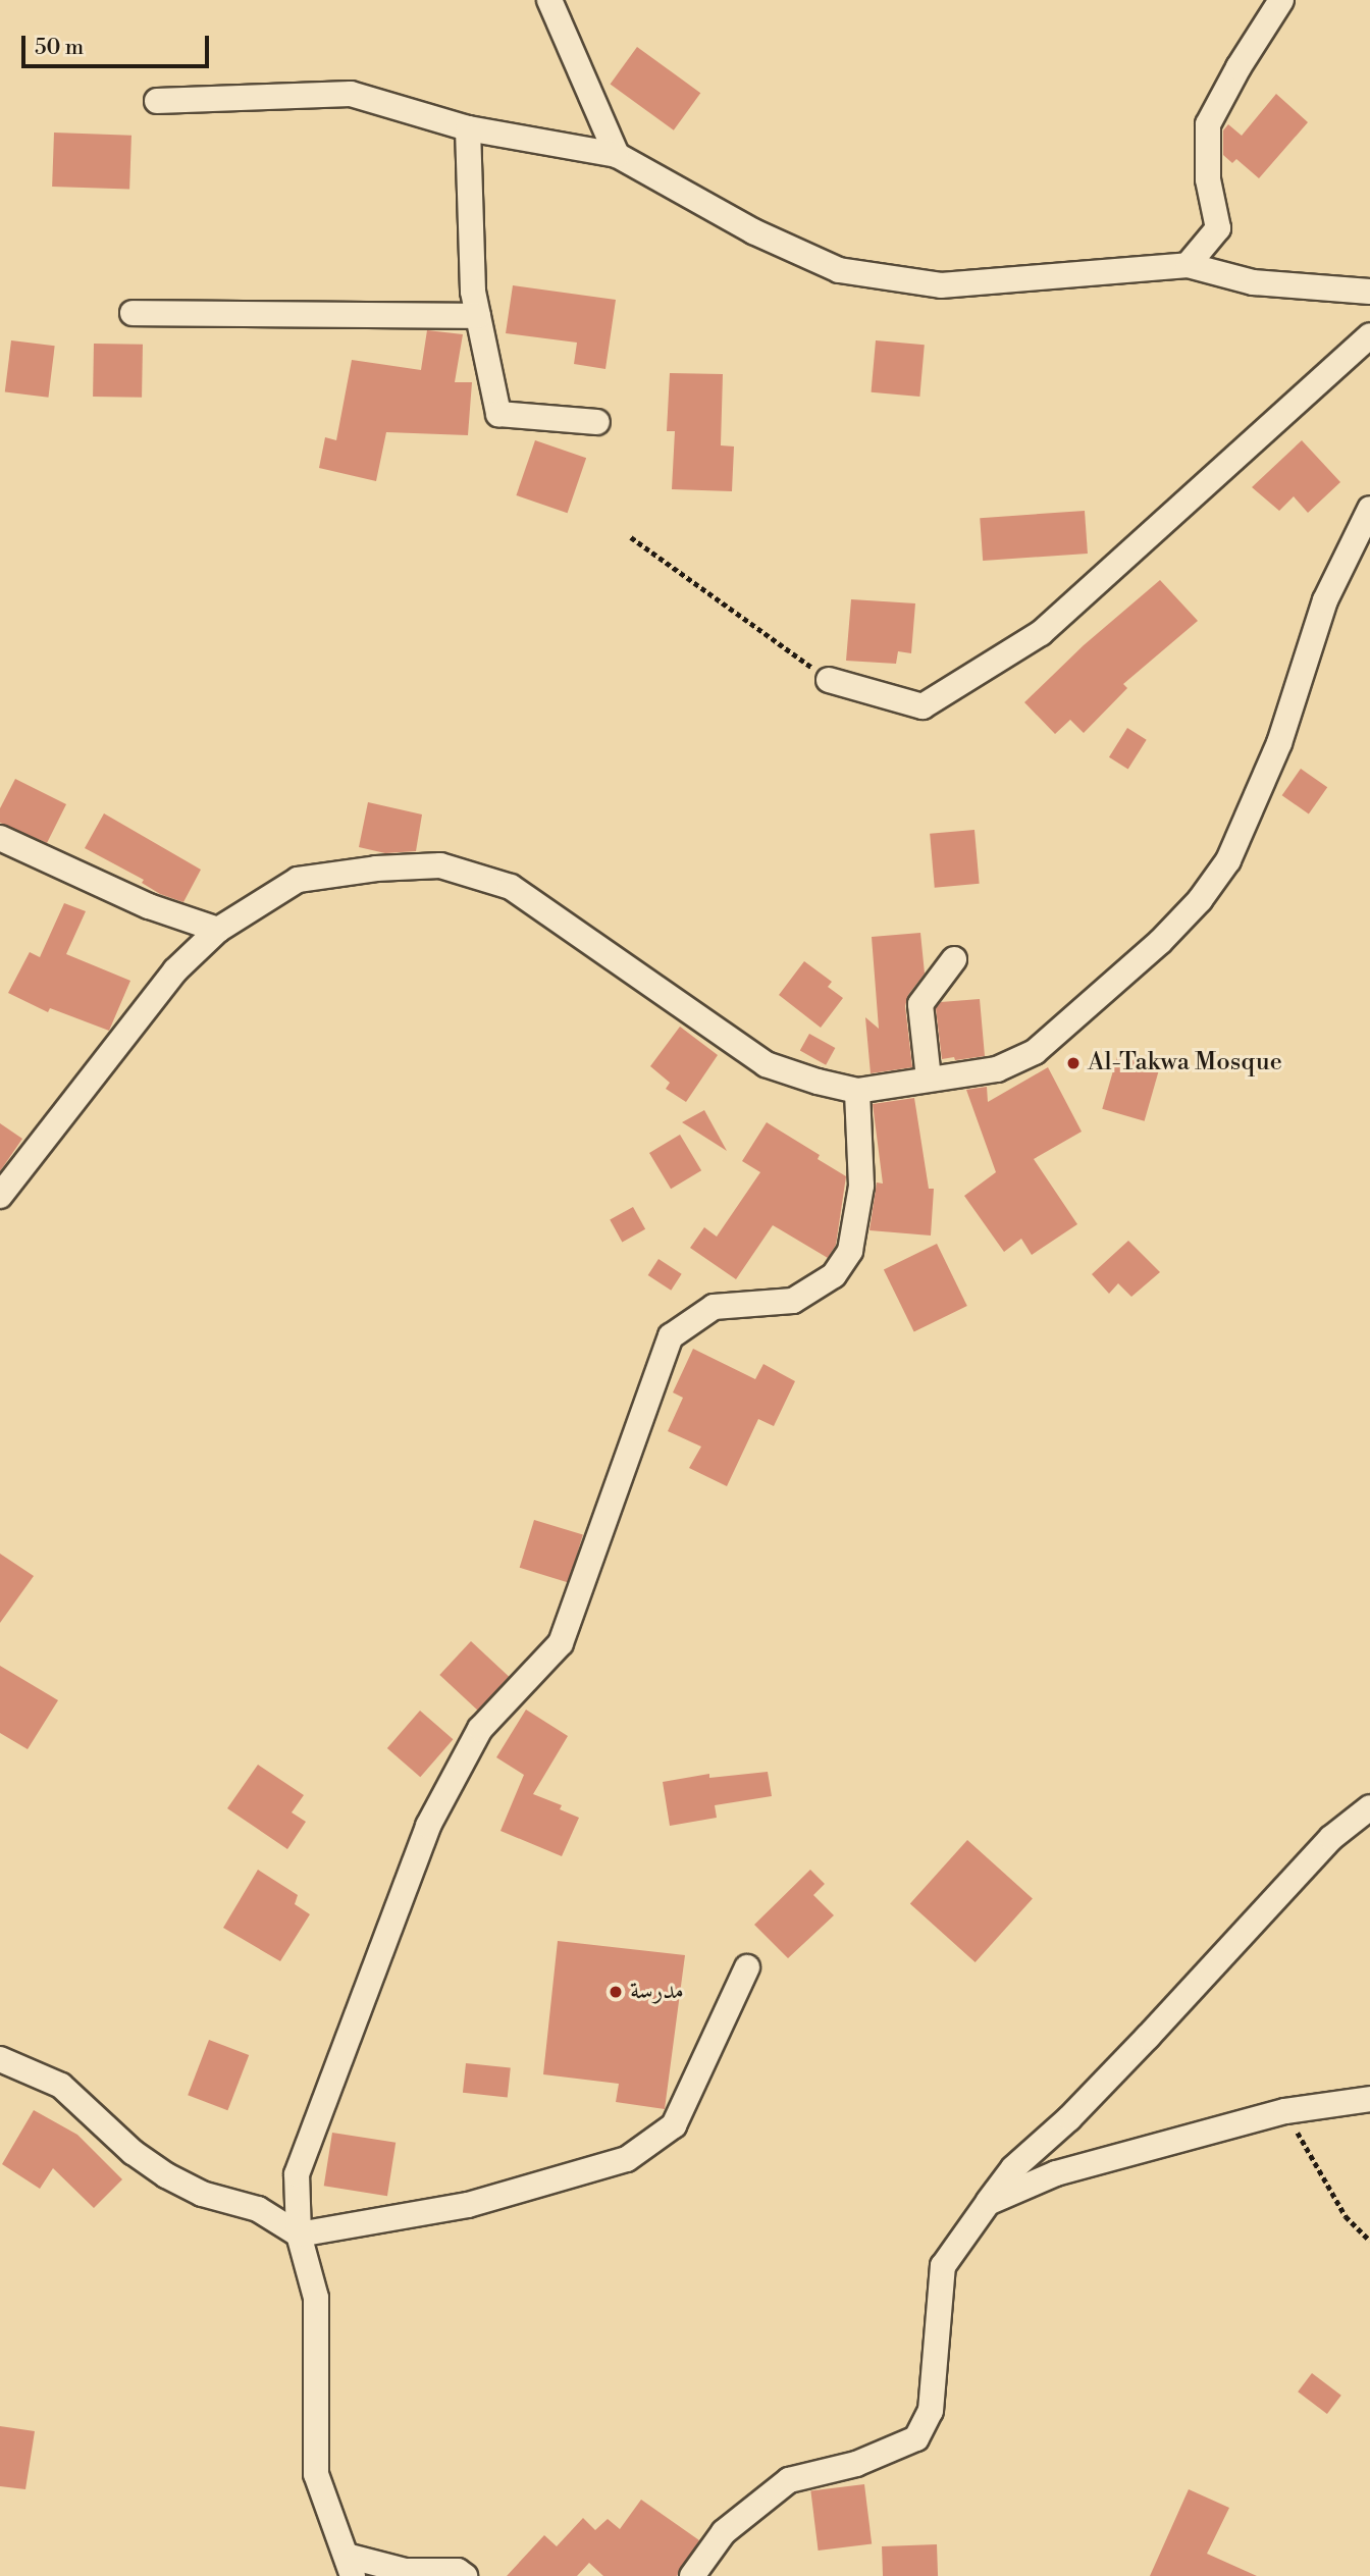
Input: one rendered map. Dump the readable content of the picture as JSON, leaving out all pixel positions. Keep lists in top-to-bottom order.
{
  "places": ["Al-Takwa Mosque", "مدرسة"],
  "scale_bar": "50 m"
}
